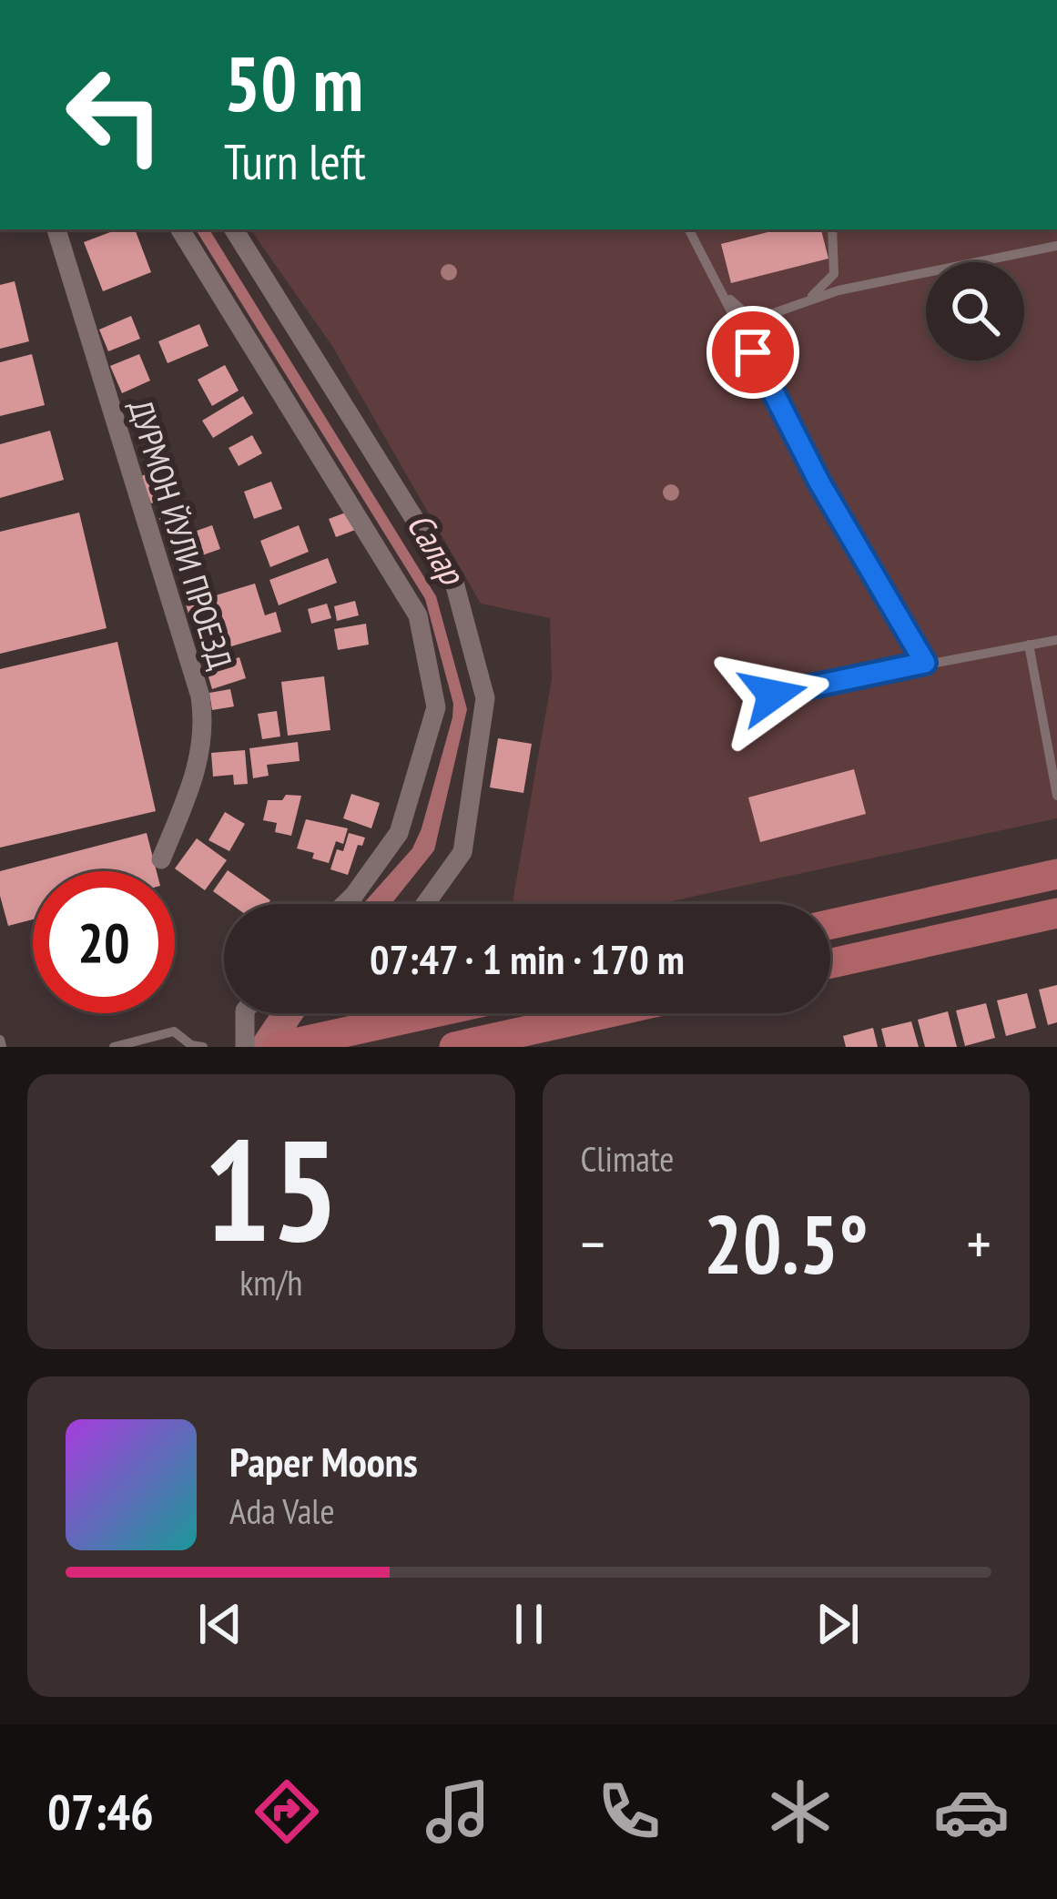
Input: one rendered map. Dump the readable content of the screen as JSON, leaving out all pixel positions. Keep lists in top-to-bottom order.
{
  "streets": {
    "street": ["ДУРМОН ЙУЛИ ПРОЕЗД"]
  },
  "water": ["Салар"],
  "page": {
    "turn": ["50 m", "Turn left"],
    "limit": "20",
    "trip": "07:47 · 1 min · 170 m",
    "tile": [
      ["15", "km/h"],
      "Climate"
    ],
    "heat": ["−", "20.5°", "+"],
    "song": ["Paper Moons", "Ada Vale"],
    "tabs": "07:46"
  }
}
